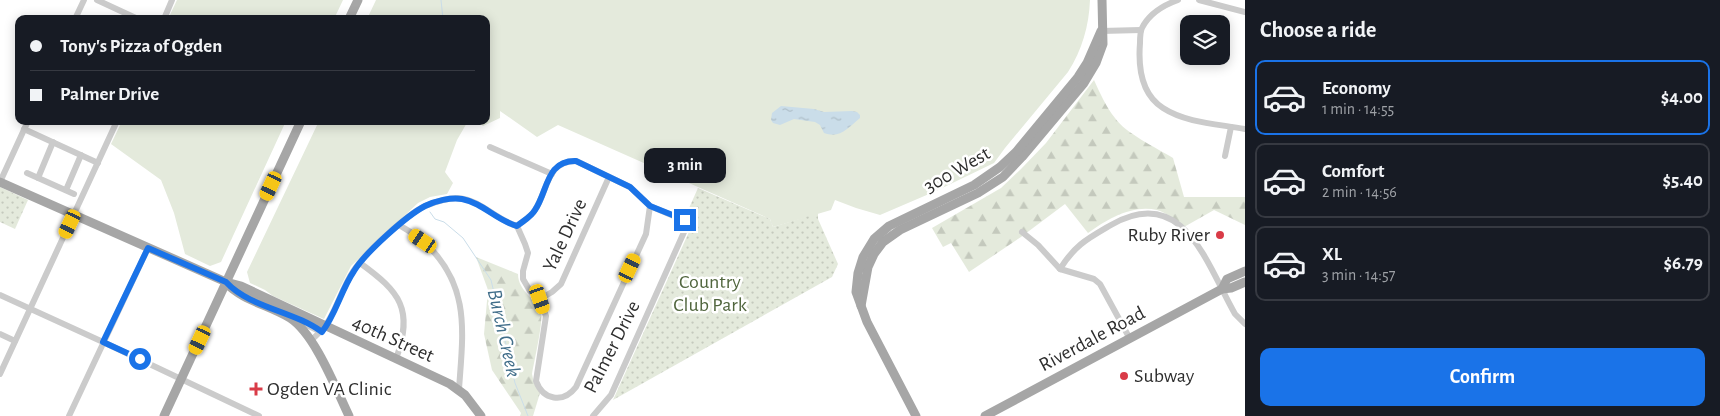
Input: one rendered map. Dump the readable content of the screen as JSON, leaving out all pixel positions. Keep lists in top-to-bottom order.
{
  "streets": {
    "main road": ["300 West", "40th Street", "Riverdale Road"],
    "street": ["Yale Drive", "Palmer Drive"]
  },
  "water": ["Burch Creek"],
  "parks": ["Country Club Park"],
  "places": {
    "other": ["Ruby River", "Subway"],
    "health": ["Ogden VA Clinic"]
  },
  "page": {
    "heading": "Choose a ride",
    "banner": ["Tony's Pizza of Ogden", "Palmer Drive"],
    "list": [
      {
        "name": "Economy",
        "note": "1 min · 14:55",
        "value": "$4.00"
      },
      {
        "name": "Comfort",
        "note": "2 min · 14:56",
        "value": "$5.40"
      },
      {
        "name": "XL",
        "note": "3 min · 14:57",
        "value": "$6.79"
      }
    ],
    "bubble": "3 min",
    "buttons": "Confirm"
  }
}
